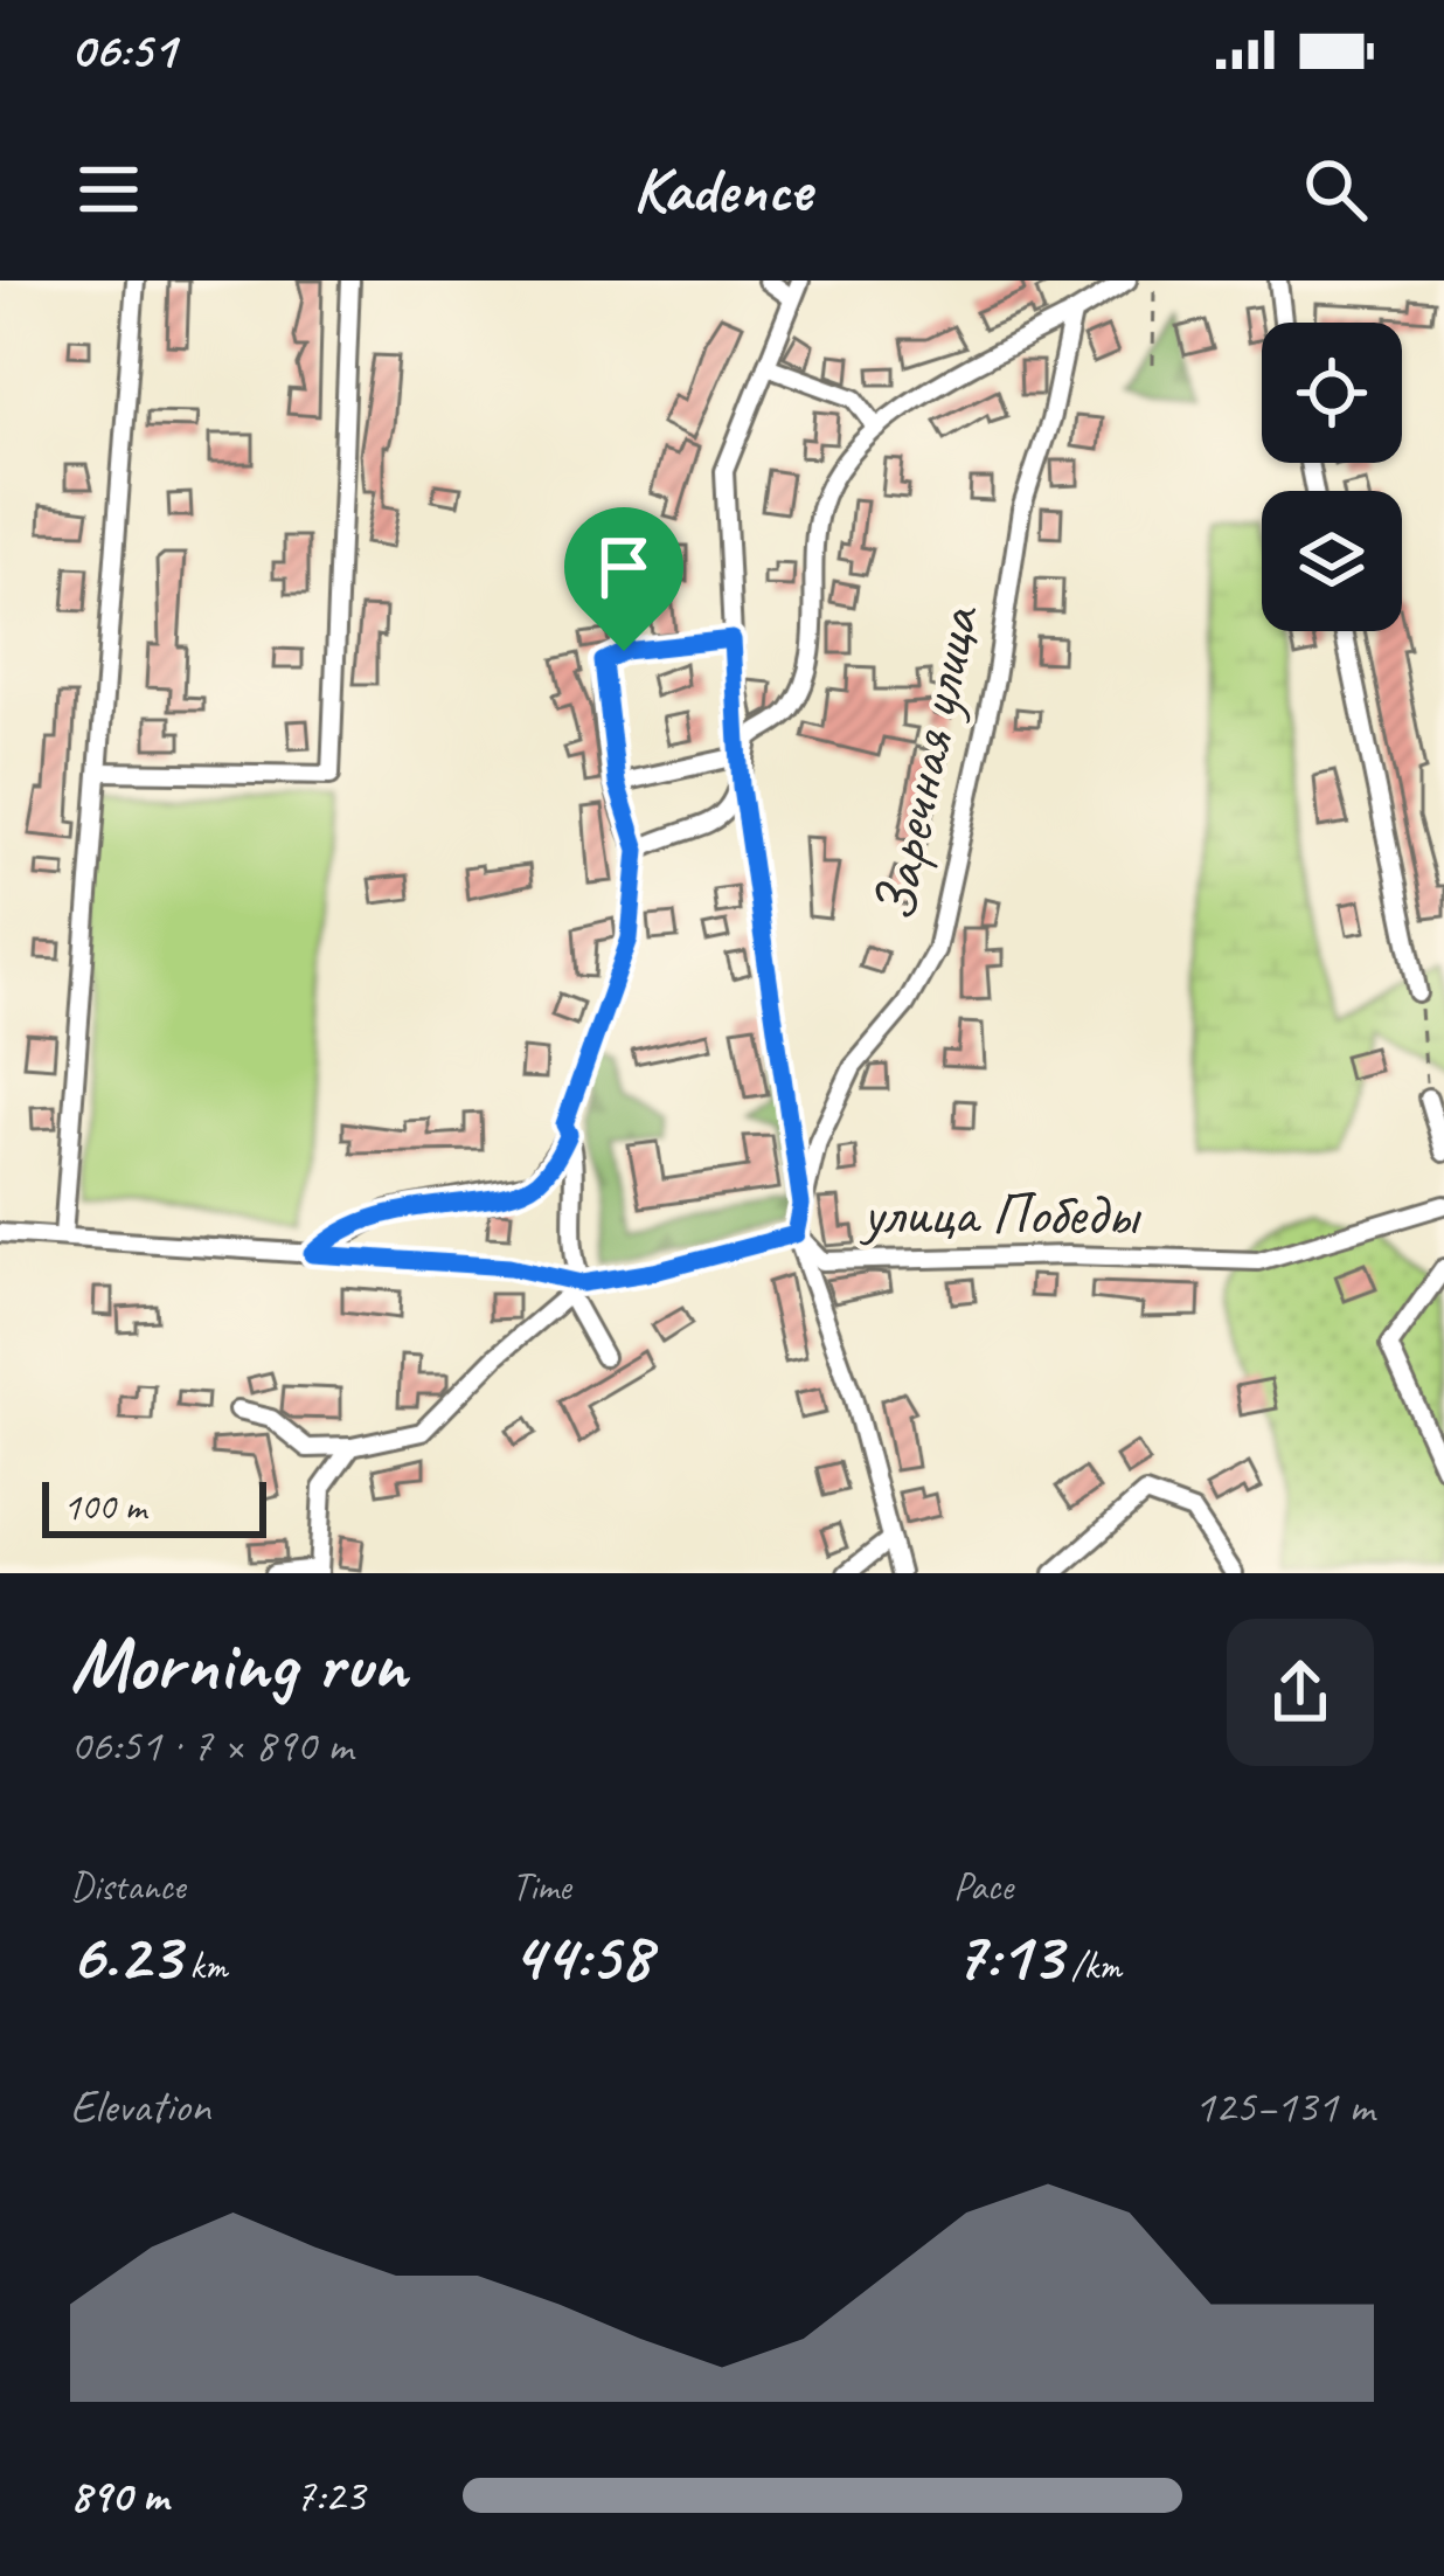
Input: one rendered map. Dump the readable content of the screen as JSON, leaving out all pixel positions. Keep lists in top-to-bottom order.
{
  "streets": {
    "street": ["Заречная улица", "улица Победы"]
  },
  "crossings": [
    ["Заречная улица", "улица Победы"]
  ],
  "scale_bar": "100 m",
  "page": {
    "status": "06:51",
    "header": "Kadence",
    "scale": "100 m",
    "heading": ["Morning run", "06:51 · 7 × 890 m"],
    "stats": [
      ["Distance", "6.23 km"],
      ["Time", "44:58"],
      ["Pace", "7:13 /km"]
    ],
    "chart": ["Elevation", "125–131 m"],
    "list": [
      {
        "name": "890 m",
        "note": "7:23"
      }
    ]
  }
}
